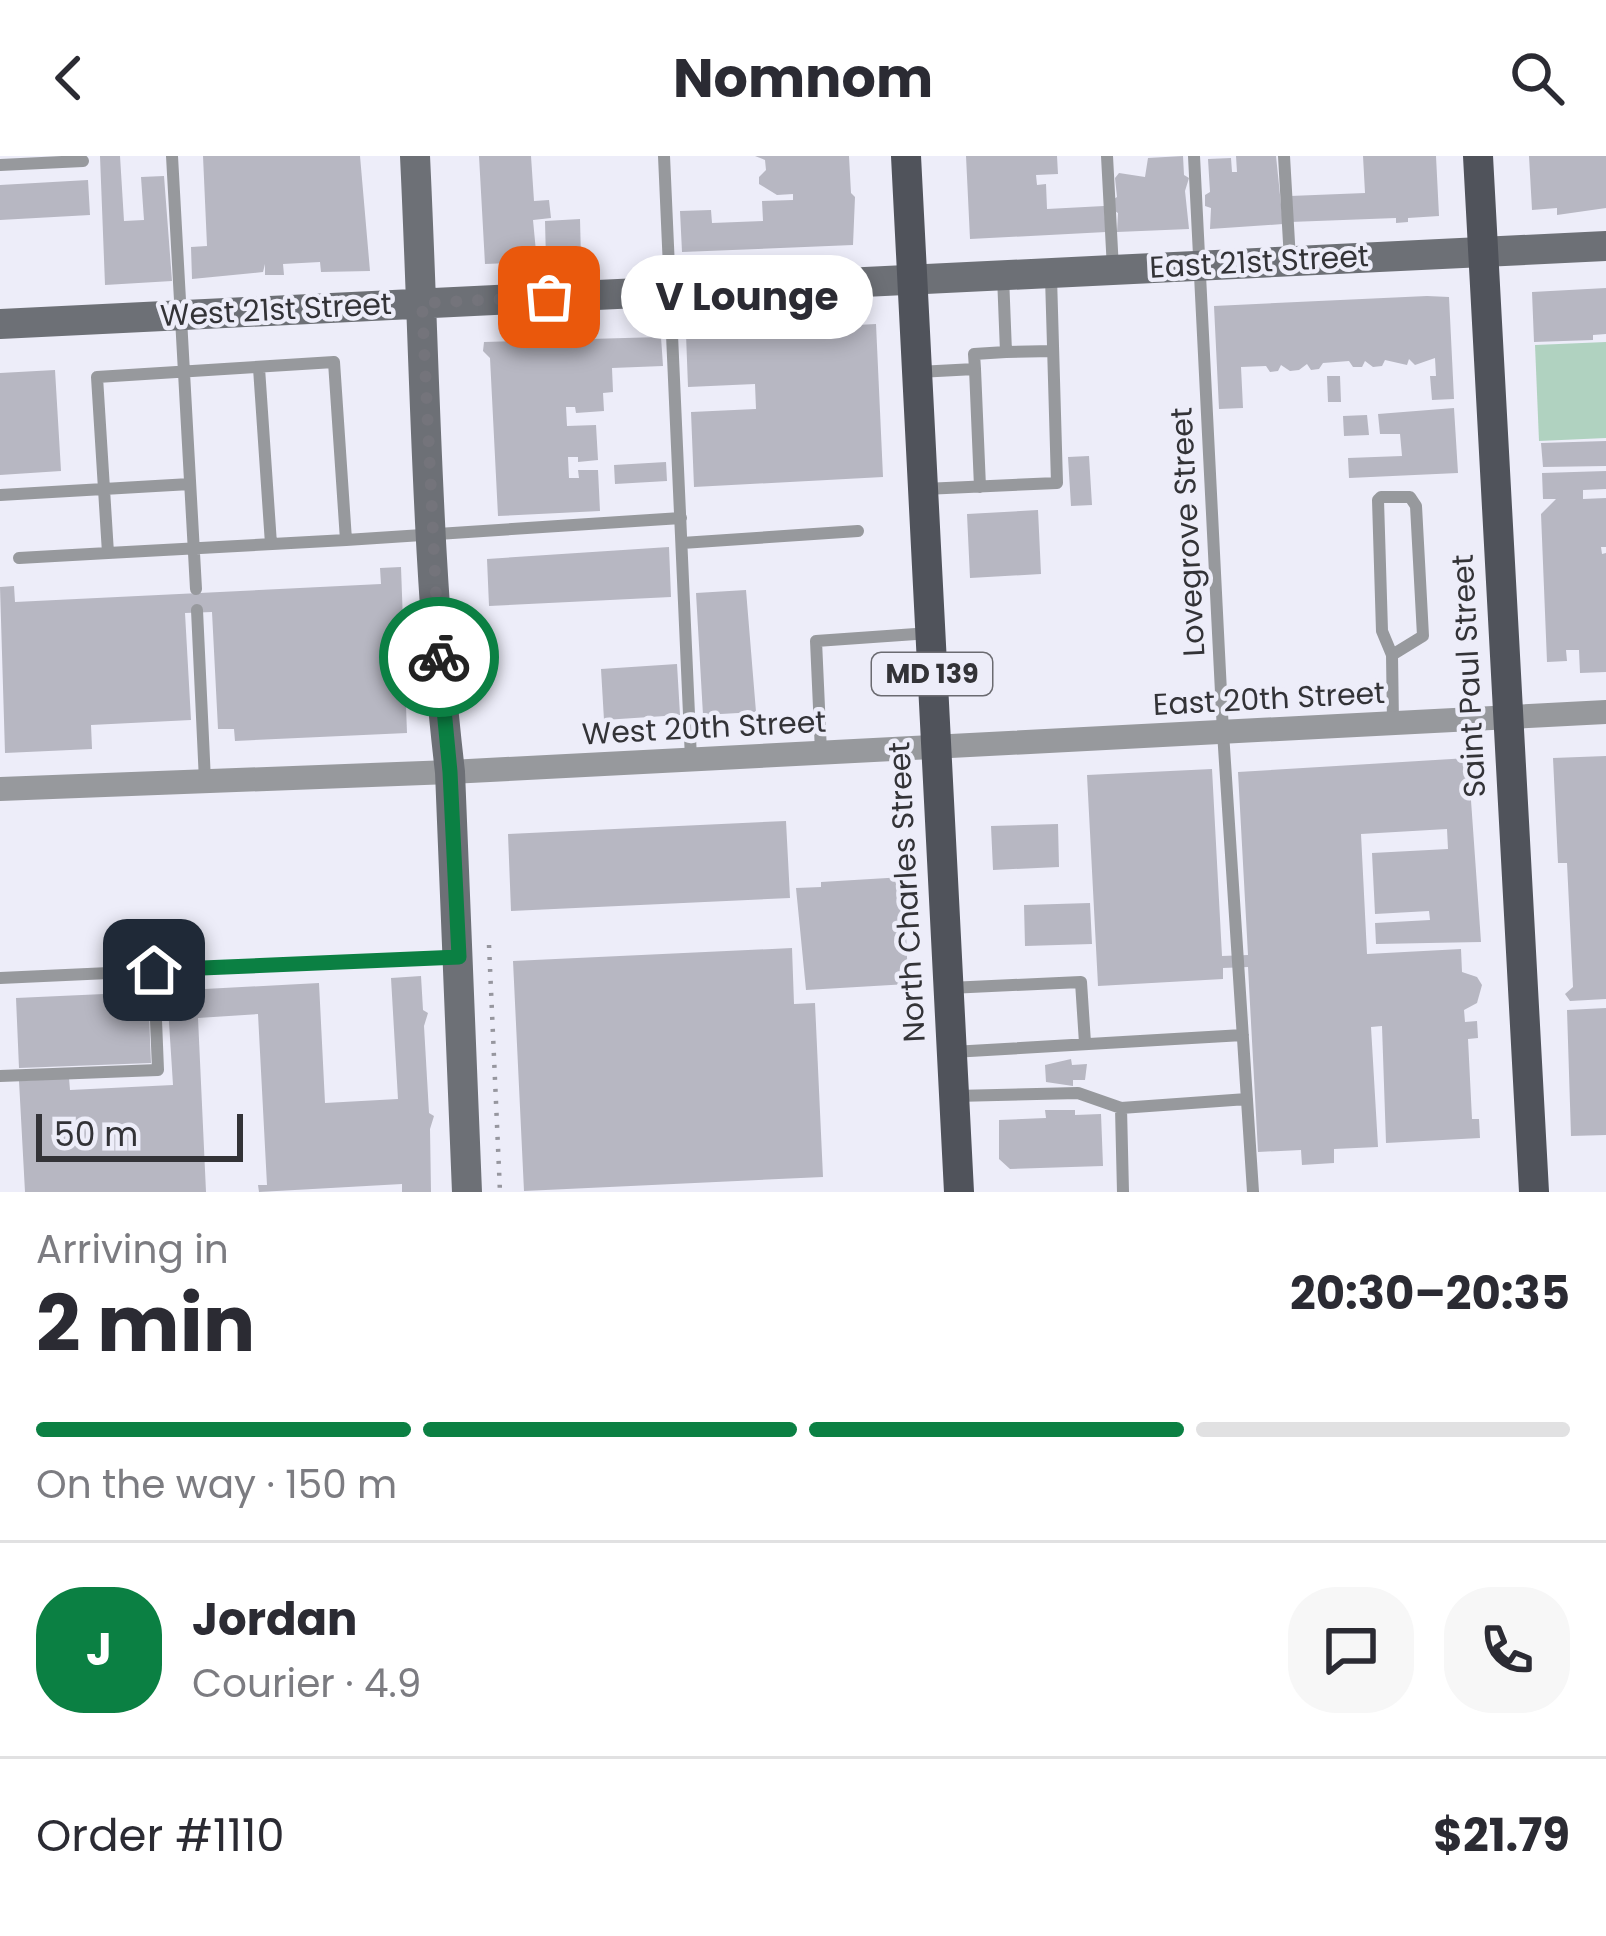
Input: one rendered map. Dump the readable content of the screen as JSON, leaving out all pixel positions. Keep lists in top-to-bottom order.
{
  "streets": {
    "main road": ["MD 139", "Saint Paul Street", "North Charles Street"],
    "street": [
      "East 21st Street",
      "West 21st Street",
      "East 20th Street",
      "West 20th Street"
    ],
    "lane": ["Lovegrove Street"]
  },
  "crossings": [
    ["East 21st Street", "West 21st Street"],
    ["East 21st Street", "Lovegrove Street"],
    ["East 21st Street", "Saint Paul Street"],
    ["East 21st Street", "North Charles Street"],
    ["West 21st Street", "North Charles Street"],
    ["Lovegrove Street", "East 20th Street"],
    ["Saint Paul Street", "East 20th Street"],
    ["East 20th Street", "West 20th Street"],
    ["East 20th Street", "North Charles Street"],
    ["West 20th Street", "North Charles Street"]
  ],
  "places": ["V Lounge"],
  "scale_bar": "50 m",
  "page": {
    "header": "Nomnom",
    "bubble": "V Lounge",
    "scale": "50 m",
    "heading": ["2 min", "Arriving in", "20:30–20:35"],
    "panel": [
      "Jordan",
      "Courier · 4.9",
      "Order #1110",
      "$21.79"
    ],
    "bar": "On the way · 150 m",
    "round": "J"
  }
}
